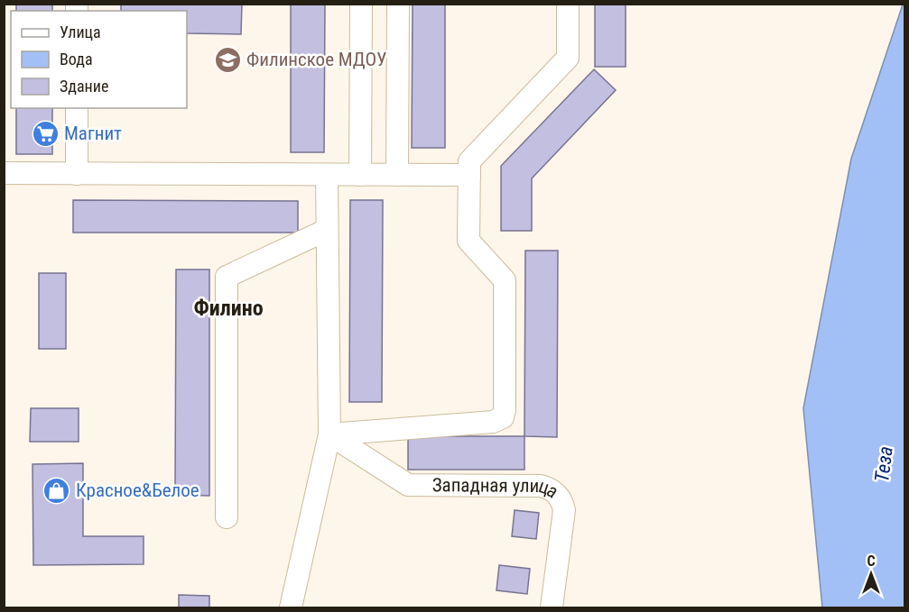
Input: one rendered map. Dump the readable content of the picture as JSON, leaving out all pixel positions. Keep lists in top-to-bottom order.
{
  "streets": {
    "street": ["Западная улица"]
  },
  "districts": ["Филино"],
  "water": ["Теза"],
  "places": {
    "school or university": ["Филинское МДОУ"],
    "supermarket": ["Магнит"],
    "shop": ["Красное&Белое"]
  },
  "legend": ["Улица", "Вода", "Здание"],
  "north": "top"
}
